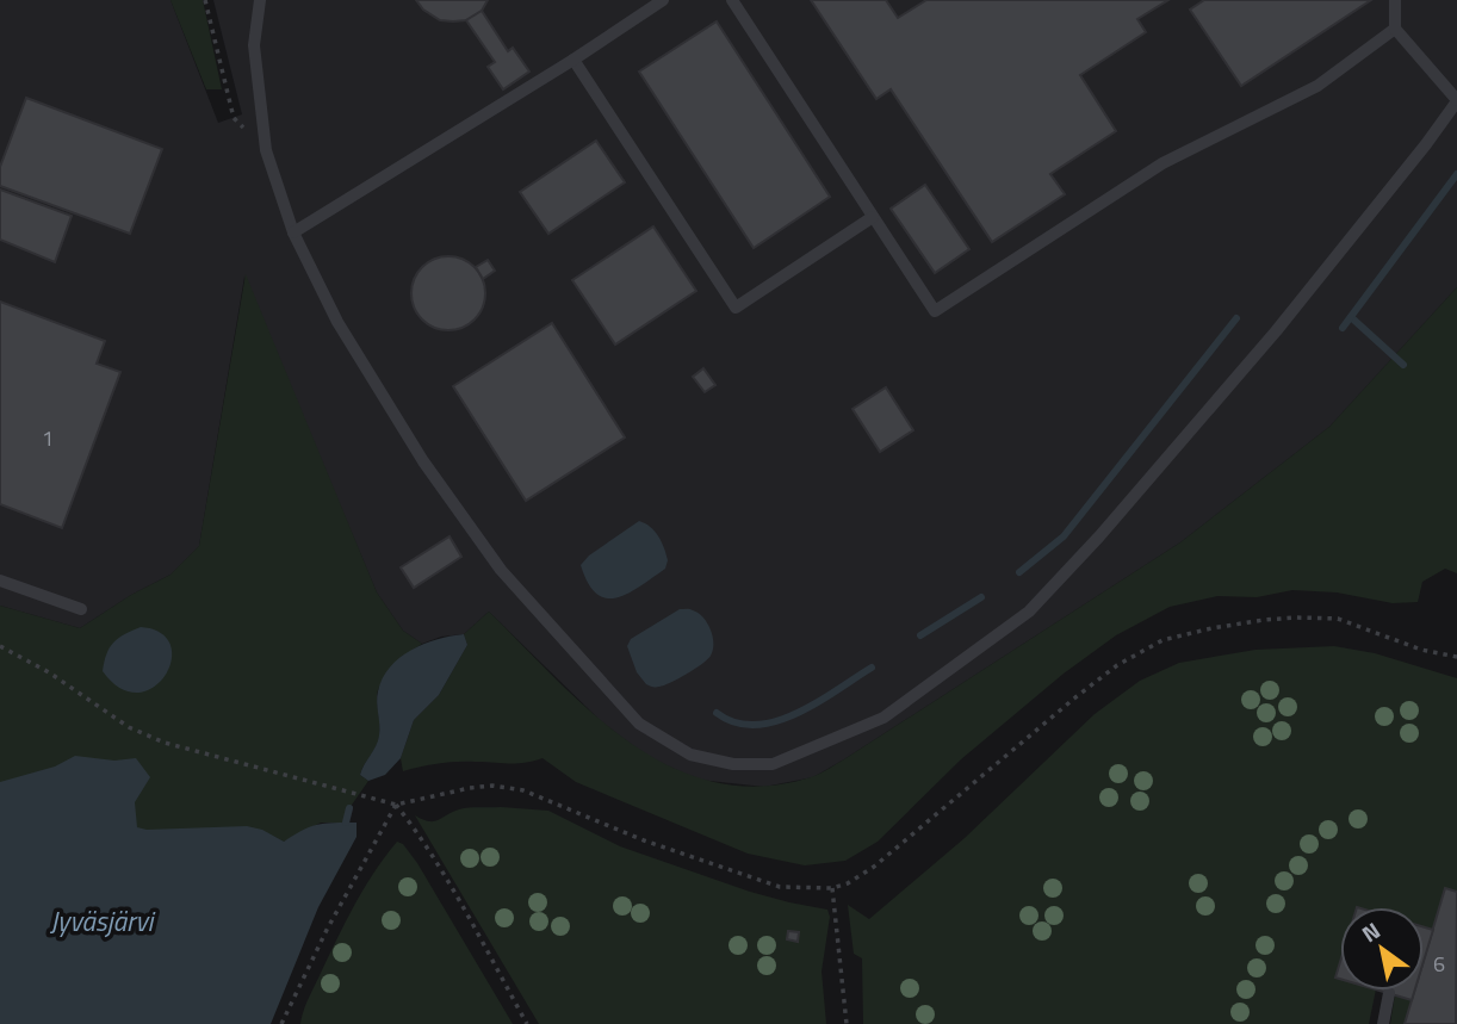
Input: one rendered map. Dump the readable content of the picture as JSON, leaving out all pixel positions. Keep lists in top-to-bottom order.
{
  "water": ["Jyväsjärvi"],
  "house_numbers": ["1", "6"],
  "north": "top left"
}
